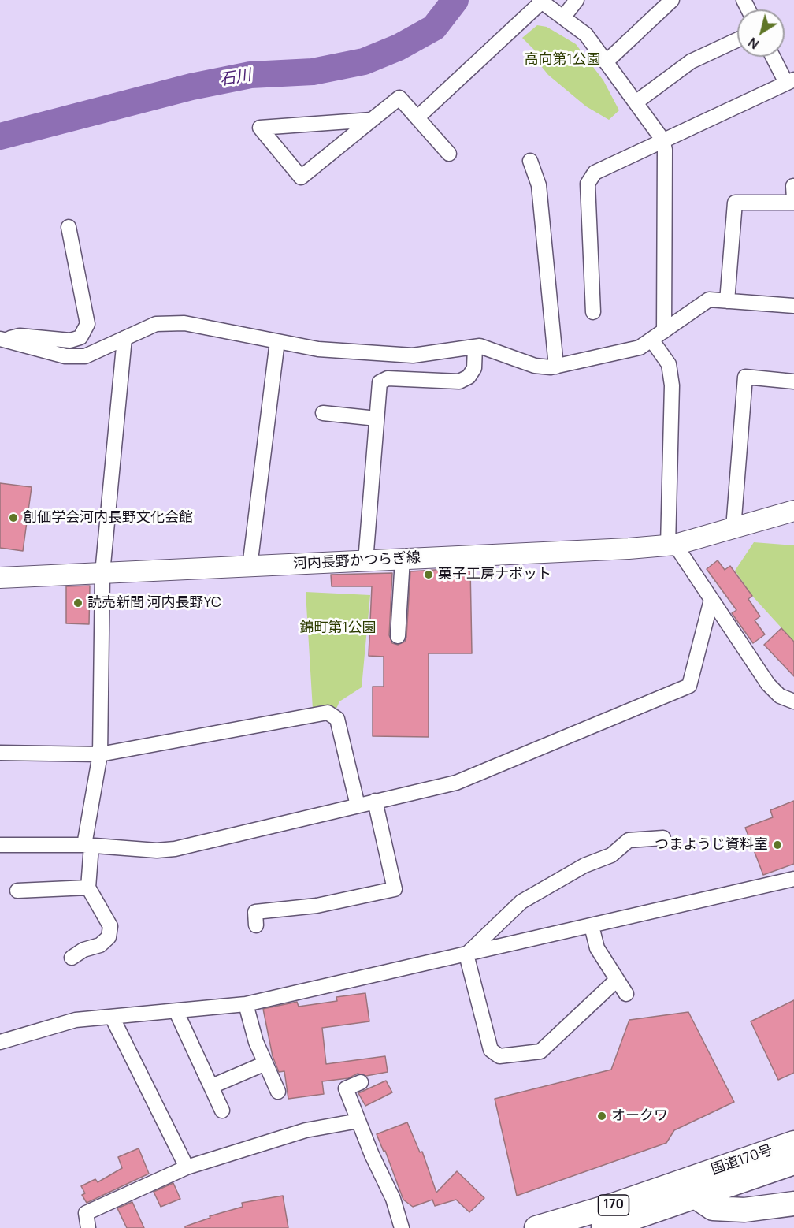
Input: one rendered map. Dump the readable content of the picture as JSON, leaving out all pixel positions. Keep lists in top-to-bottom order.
{
  "streets": {
    "highway": ["国道170号", "170"],
    "main road": ["河内長野かつらぎ線"]
  },
  "water": ["石川"],
  "parks": ["高向第1公園", "錦町第1公園"],
  "places": [
    "創価学会河内長野文化会館",
    "菓子工房ナボット",
    "読売新聞 河内長野YC",
    "つまようじ資料室",
    "オークワ"
  ],
  "north": "bottom left"
}
